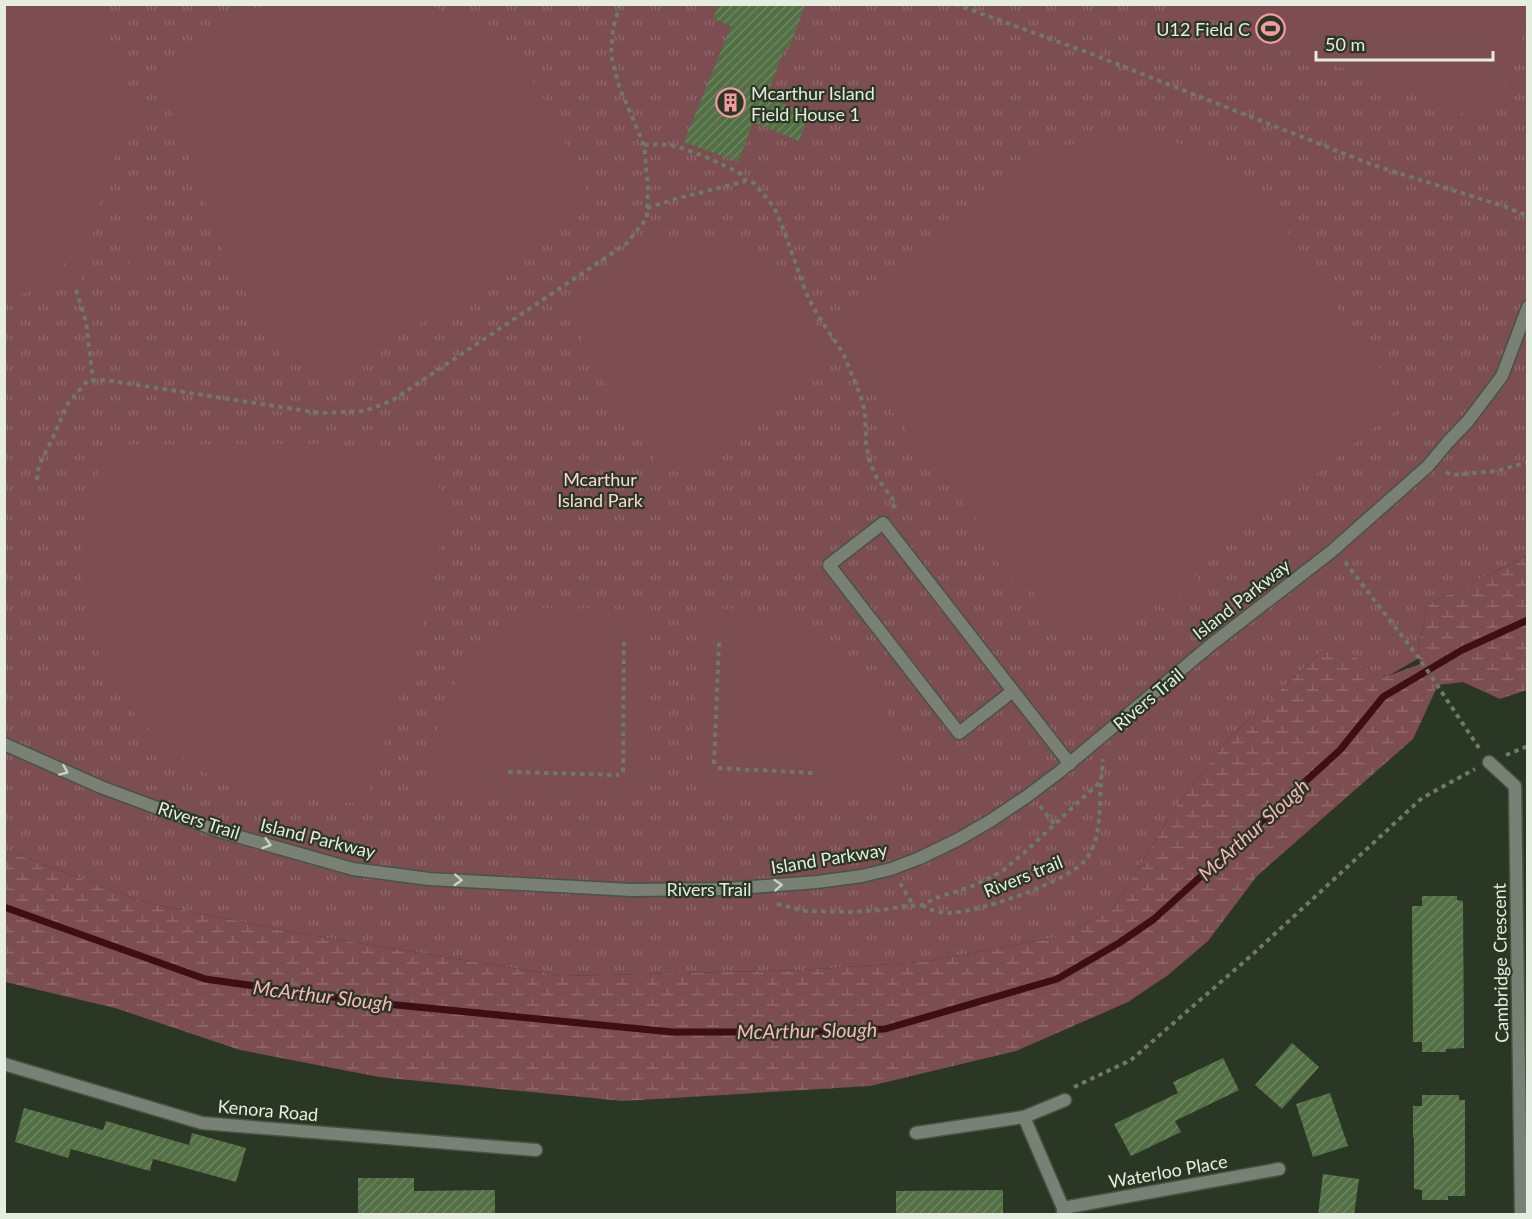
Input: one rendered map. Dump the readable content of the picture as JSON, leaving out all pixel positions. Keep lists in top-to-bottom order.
{
  "streets": {
    "street": [
      "Island Parkway",
      "Cambridge Crescent",
      "Kenora Road",
      "Waterloo Place"
    ],
    "path": ["Rivers Trail", "Rivers trail"]
  },
  "one_way": ["Island Parkway"],
  "water": ["McArthur Slough"],
  "parks": ["Mcarthur Island Park"],
  "places": {
    "sports": ["U12 Field C"],
    "building": ["Mcarthur Island Field House 1"]
  },
  "scale_bar": "50 m"
}
